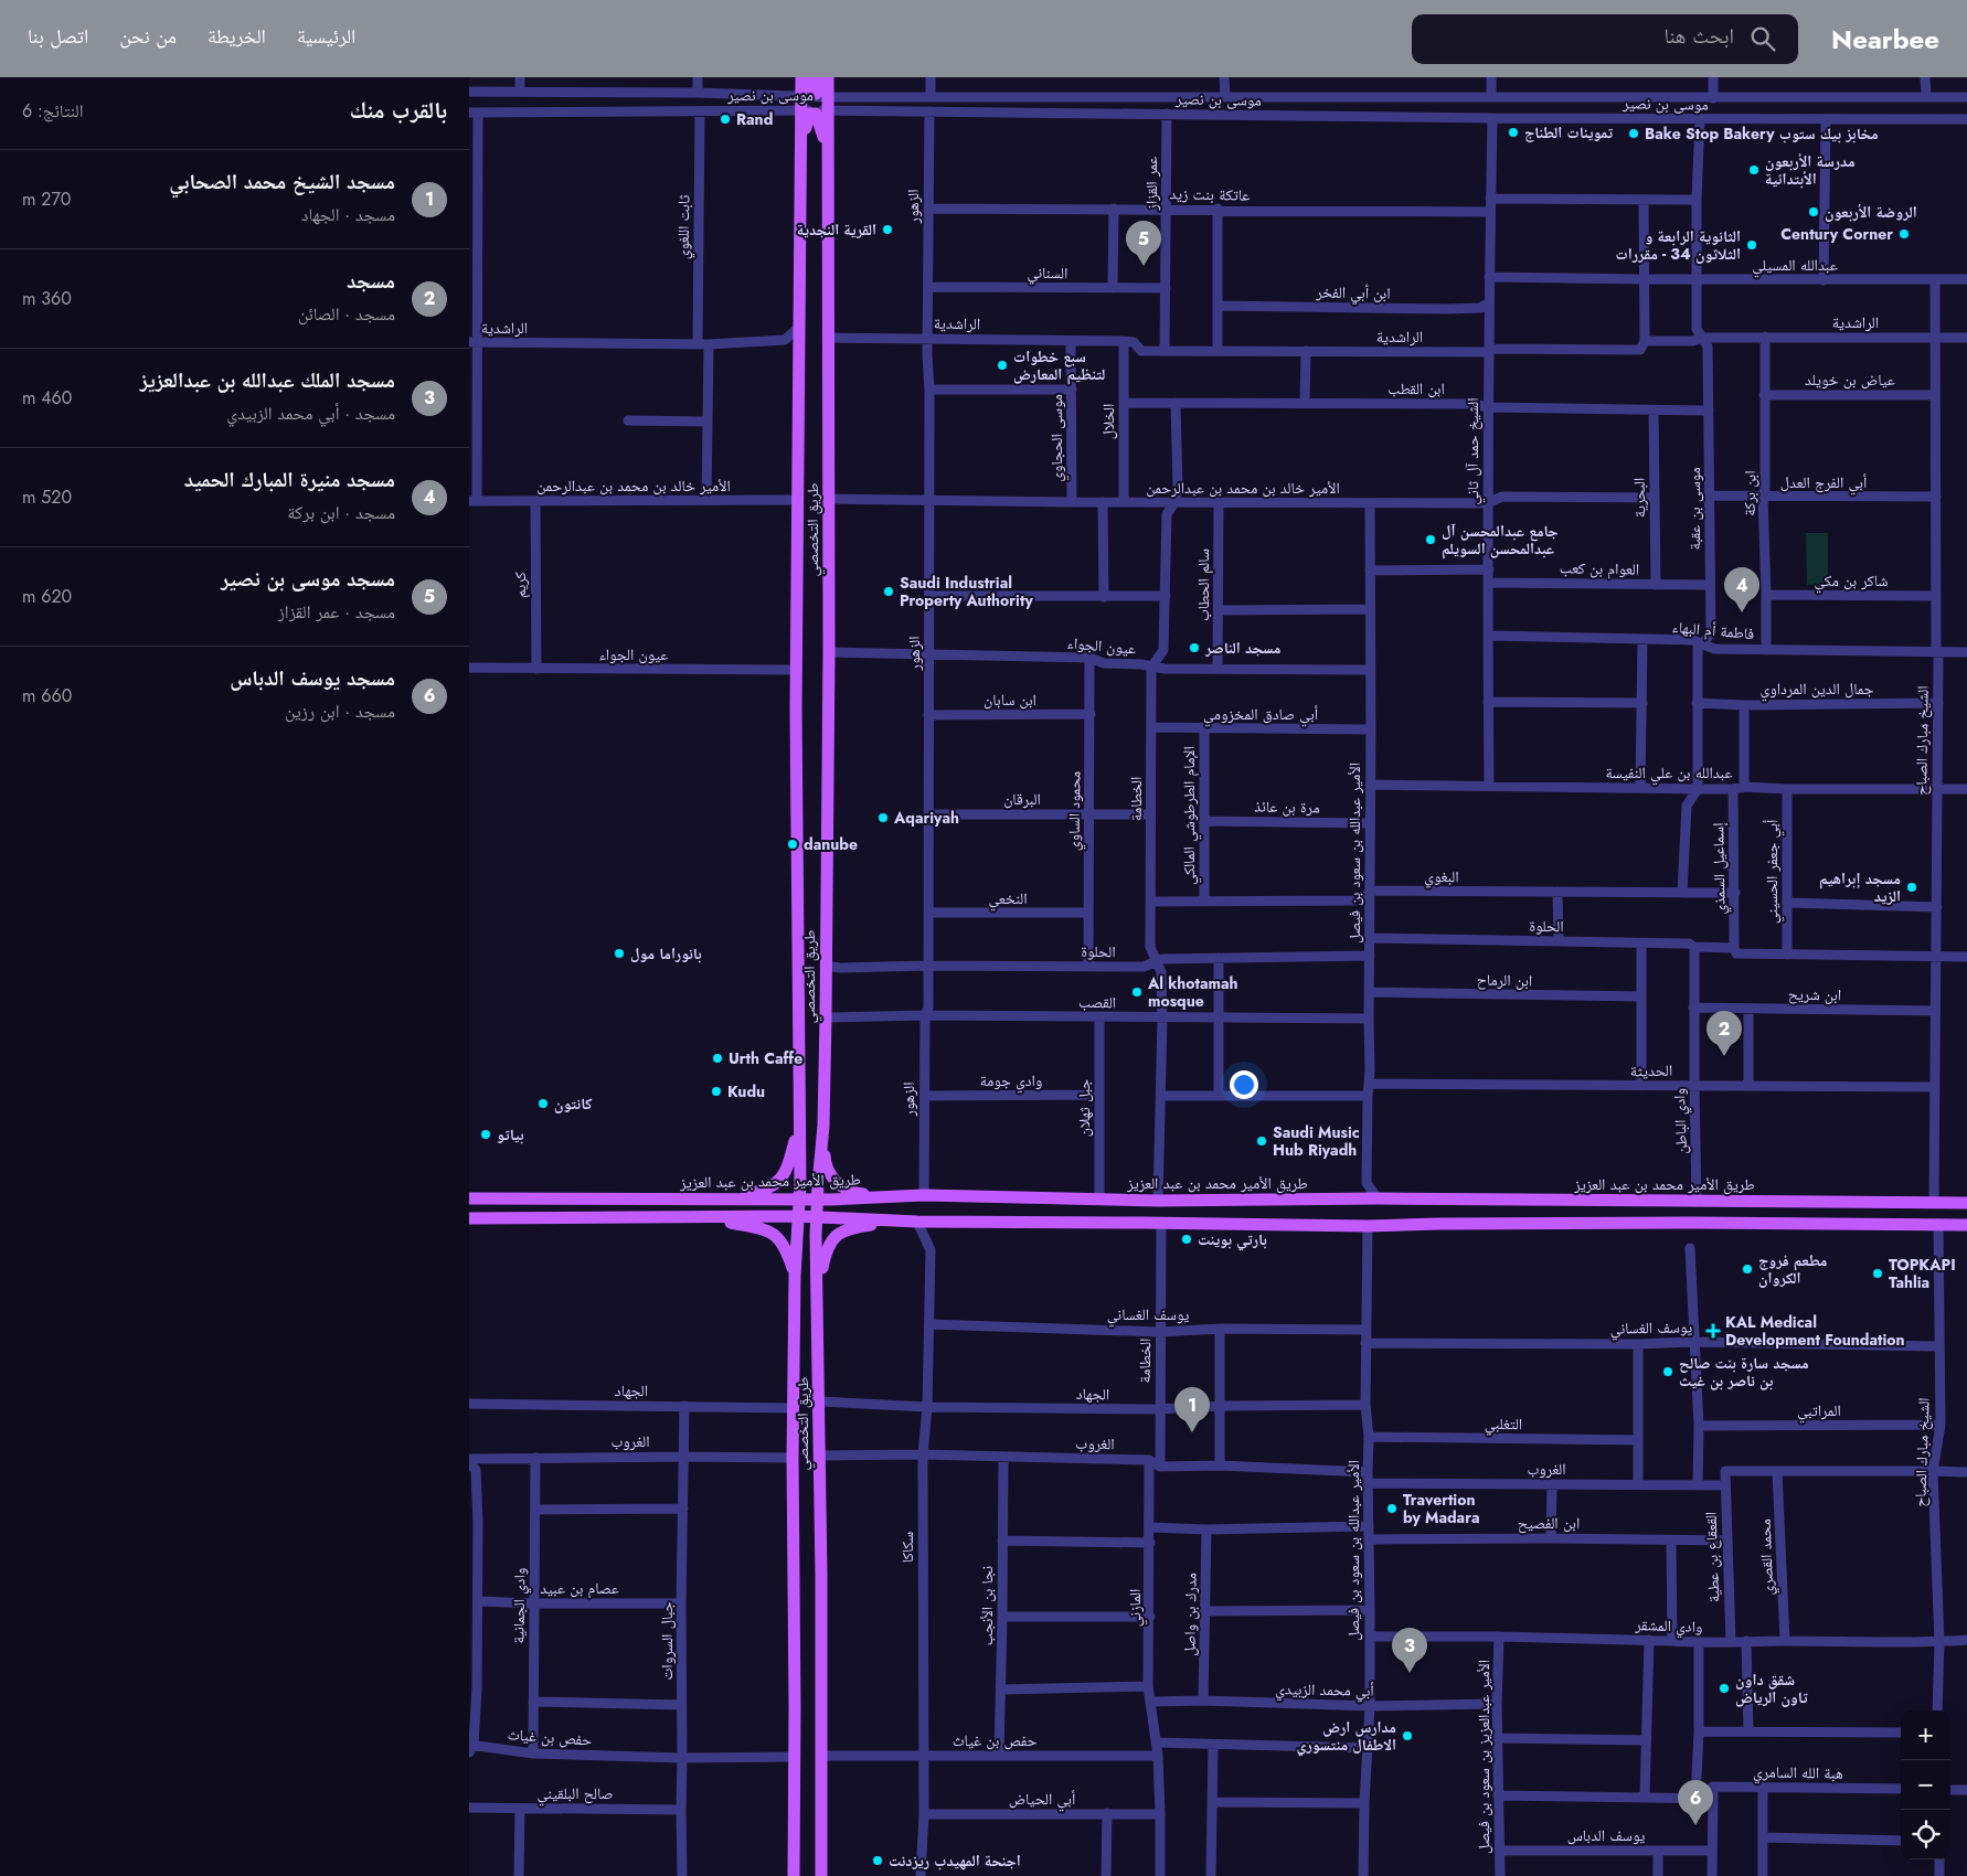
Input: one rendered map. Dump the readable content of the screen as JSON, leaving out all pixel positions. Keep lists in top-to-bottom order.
{
  "streets": {
    "main road": ["طريق التخصصي", "طريق الأمير محمد بن عبد العزيز"],
    "street": [
      "موسى بن نصير",
      "عمر القزاز",
      "عاتكة بنت زيد",
      "الزهور",
      "ثابت اللغوي",
      "عبدالله المسيلي",
      "السناني",
      "ابن أبي الفخر",
      "الراشدية",
      "عياض بن خويلد",
      "ابن القطب",
      "الخلال",
      "موسى الحجاوي",
      "الشيخ حمد آل ثاني",
      "أبي الفرج العدل",
      "الأمير خالد بن محمد بن عبدالرحمن",
      "ابن بركة",
      "البحرية",
      "موسى بن عقبة",
      "العوام بن كعب",
      "شاكر بن مكي",
      "كريم",
      "سالم الحطاب",
      "فاطمة أم البهاء",
      "عيون الجواء",
      "جمال الدين المرداوي",
      "ابن سابان",
      "أبي صادق المخزومي",
      "الشيخ مبارك الصباح",
      "عبدالله بن علي النفيسة",
      "البرقان",
      "الخطامة",
      "مرة بن عائذ",
      "محمود الساوي",
      "الإمام الطرطوشي المالكي",
      "الأمير عبدالله بن سعود بن فيصل",
      "إسماعيل السمذي",
      "أبي جعفر الحسيني",
      "البغوي",
      "النخعي",
      "الحلوة",
      "ابن الرماح",
      "ابن شريح",
      "القصب",
      "الحديثة",
      "وادي جومة",
      "جبل ثهلان",
      "وادي الباطن",
      "يوسف الغساني",
      "الجهاد",
      "المراتبي",
      "التغلبي",
      "الغروب",
      "ابن الفصيح",
      "سكاكا",
      "القعقاع بن عطية",
      "محمد القصري",
      "عصام بن عبيد",
      "وادي الجمانية",
      "نجا بن الأنجب",
      "المازني",
      "مدرك بن واصل",
      "وادي المشقر",
      "جبال السروات",
      "أبي محمد الزبيدي",
      "حفص بن غياث",
      "الأمير عبدالعزيز بن سعود بن فيصل",
      "هبة الله السامري",
      "صالح البلقيني",
      "أبي الحياض",
      "يوسف الدباس"
    ]
  },
  "crossings": [
    ["موسى بن نصير", "عمر القزاز"],
    ["موسى بن نصير", "الزهور"],
    ["موسى بن نصير", "ثابت اللغوي"],
    ["موسى بن نصير", "الشيخ حمد آل ثاني"],
    ["موسى بن نصير", "موسى بن عقبة"],
    ["موسى بن نصير", "طريق التخصصي"],
    ["عمر القزاز", "عاتكة بنت زيد"],
    ["عمر القزاز", "السناني"],
    ["عمر القزاز", "الراشدية"],
    ["عاتكة بنت زيد", "الزهور"],
    ["عاتكة بنت زيد", "الشيخ حمد آل ثاني"],
    ["الزهور", "السناني"],
    ["الزهور", "الراشدية"],
    ["الزهور", "الأمير خالد بن محمد بن عبدالرحمن"],
    ["الزهور", "عيون الجواء"],
    ["الزهور", "ابن سابان"],
    ["الزهور", "البرقان"],
    ["الزهور", "النخعي"],
    ["الزهور", "الحلوة"],
    ["الزهور", "القصب"],
    ["الزهور", "وادي جومة"],
    ["الزهور", "طريق الأمير محمد بن عبد العزيز"],
    ["ثابت اللغوي", "الراشدية"],
    ["عبدالله المسيلي", "الشيخ حمد آل ثاني"],
    ["عبدالله المسيلي", "موسى بن عقبة"],
    ["عبدالله المسيلي", "الشيخ مبارك الصباح"],
    ["ابن أبي الفخر", "الشيخ حمد آل ثاني"],
    ["الراشدية", "الخلال"],
    ["الراشدية", "موسى الحجاوي"],
    ["الراشدية", "الشيخ حمد آل ثاني"],
    ["الراشدية", "ابن بركة"],
    ["الراشدية", "موسى بن عقبة"],
    ["الراشدية", "طريق التخصصي"],
    ["الراشدية", "الشيخ مبارك الصباح"],
    ["عياض بن خويلد", "ابن بركة"],
    ["عياض بن خويلد", "الشيخ مبارك الصباح"],
    ["ابن القطب", "الخلال"],
    ["ابن القطب", "الشيخ حمد آل ثاني"],
    ["ابن القطب", "البحرية"],
    ["ابن القطب", "موسى بن عقبة"],
    ["ابن القطب", "الخطامة"],
    ["الخلال", "الأمير خالد بن محمد بن عبدالرحمن"],
    ["موسى الحجاوي", "الأمير خالد بن محمد بن عبدالرحمن"],
    ["الشيخ حمد آل ثاني", "الأمير خالد بن محمد بن عبدالرحمن"],
    ["الشيخ حمد آل ثاني", "العوام بن كعب"],
    ["الشيخ حمد آل ثاني", "فاطمة أم البهاء"],
    ["الشيخ حمد آل ثاني", "عبدالله بن علي النفيسة"],
    ["أبي الفرج العدل", "ابن بركة"],
    ["أبي الفرج العدل", "موسى بن عقبة"],
    ["أبي الفرج العدل", "الشيخ مبارك الصباح"],
    ["الأمير خالد بن محمد بن عبدالرحمن", "البحرية"],
    ["الأمير خالد بن محمد بن عبدالرحمن", "طريق التخصصي"],
    ["الأمير خالد بن محمد بن عبدالرحمن", "كريم"],
    ["الأمير خالد بن محمد بن عبدالرحمن", "سالم الحطاب"],
    ["الأمير خالد بن محمد بن عبدالرحمن", "الخطامة"],
    ["الأمير خالد بن محمد بن عبدالرحمن", "الأمير عبدالله بن سعود بن فيصل"],
    ["ابن بركة", "شاكر بن مكي"],
    ["ابن بركة", "فاطمة أم البهاء"],
    ["البحرية", "العوام بن كعب"],
    ["موسى بن عقبة", "العوام بن كعب"],
    ["موسى بن عقبة", "فاطمة أم البهاء"],
    ["موسى بن عقبة", "جمال الدين المرداوي"],
    ["موسى بن عقبة", "عبدالله بن علي النفيسة"],
    ["موسى بن عقبة", "البغوي"],
    ["طريق التخصصي", "عيون الجواء"],
    ["طريق التخصصي", "الحلوة"],
    ["طريق التخصصي", "القصب"],
    ["طريق التخصصي", "طريق الأمير محمد بن عبد العزيز"],
    ["طريق التخصصي", "الجهاد"],
    ["طريق التخصصي", "الغروب"],
    ["طريق التخصصي", "حفص بن غياث"],
    ["شاكر بن مكي", "الشيخ مبارك الصباح"],
    ["كريم", "عيون الجواء"],
    ["سالم الحطاب", "عيون الجواء"],
    ["فاطمة أم البهاء", "الشيخ مبارك الصباح"],
    ["عيون الجواء", "الخطامة"],
    ["عيون الجواء", "محمود الساوي"],
    ["عيون الجواء", "الأمير عبدالله بن سعود بن فيصل"],
    ["جمال الدين المرداوي", "الشيخ مبارك الصباح"],
    ["ابن سابان", "محمود الساوي"],
    ["أبي صادق المخزومي", "الخطامة"],
    ["أبي صادق المخزومي", "الإمام الطرطوشي المالكي"],
    ["أبي صادق المخزومي", "الأمير عبدالله بن سعود بن فيصل"],
    ["الشيخ مبارك الصباح", "عبدالله بن علي النفيسة"],
    ["الشيخ مبارك الصباح", "الحلوة"],
    ["الشيخ مبارك الصباح", "ابن شريح"],
    ["الشيخ مبارك الصباح", "الحديثة"],
    ["الشيخ مبارك الصباح", "طريق الأمير محمد بن عبد العزيز"],
    ["الشيخ مبارك الصباح", "يوسف الغساني"],
    ["الشيخ مبارك الصباح", "المراتبي"],
    ["الشيخ مبارك الصباح", "وادي المشقر"],
    ["عبدالله بن علي النفيسة", "الأمير عبدالله بن سعود بن فيصل"],
    ["عبدالله بن علي النفيسة", "إسماعيل السمذي"],
    ["عبدالله بن علي النفيسة", "أبي جعفر الحسيني"],
    ["البرقان", "الخطامة"],
    ["البرقان", "محمود الساوي"],
    ["الخطامة", "البغوي"],
    ["الخطامة", "الحلوة"],
    ["الخطامة", "القصب"],
    ["الخطامة", "طريق الأمير محمد بن عبد العزيز"],
    ["الخطامة", "يوسف الغساني"],
    ["الخطامة", "الجهاد"],
    ["الخطامة", "الغروب"],
    ["مرة بن عائذ", "الإمام الطرطوشي المالكي"],
    ["مرة بن عائذ", "الأمير عبدالله بن سعود بن فيصل"],
    ["محمود الساوي", "النخعي"],
    ["محمود الساوي", "الحلوة"],
    ["الإمام الطرطوشي المالكي", "البغوي"],
    ["الأمير عبدالله بن سعود بن فيصل", "البغوي"],
    ["الأمير عبدالله بن سعود بن فيصل", "الحلوة"],
    ["الأمير عبدالله بن سعود بن فيصل", "ابن الرماح"],
    ["الأمير عبدالله بن سعود بن فيصل", "القصب"],
    ["الأمير عبدالله بن سعود بن فيصل", "الحديثة"],
    ["الأمير عبدالله بن سعود بن فيصل", "طريق الأمير محمد بن عبد العزيز"],
    ["الأمير عبدالله بن سعود بن فيصل", "يوسف الغساني"],
    ["الأمير عبدالله بن سعود بن فيصل", "الجهاد"],
    ["الأمير عبدالله بن سعود بن فيصل", "التغلبي"],
    ["الأمير عبدالله بن سعود بن فيصل", "الغروب"],
    ["الأمير عبدالله بن سعود بن فيصل", "ابن الفصيح"],
    ["الأمير عبدالله بن سعود بن فيصل", "وادي المشقر"],
    ["الأمير عبدالله بن سعود بن فيصل", "أبي محمد الزبيدي"],
    ["إسماعيل السمذي", "البغوي"],
    ["إسماعيل السمذي", "الحلوة"],
    ["أبي جعفر الحسيني", "الحلوة"],
    ["الحلوة", "وادي الباطن"],
    ["ابن شريح", "وادي الباطن"],
    ["القصب", "جبل ثهلان"],
    ["الحديثة", "وادي الباطن"],
    ["وادي جومة", "جبل ثهلان"],
    ["جبل ثهلان", "طريق الأمير محمد بن عبد العزيز"],
    ["وادي الباطن", "طريق الأمير محمد بن عبد العزيز"],
    ["يوسف الغساني", "سكاكا"],
    ["الجهاد", "سكاكا"],
    ["الجهاد", "جبال السروات"],
    ["الغروب", "سكاكا"],
    ["الغروب", "القعقاع بن عطية"],
    ["الغروب", "وادي الجمانية"],
    ["الغروب", "نجا بن الأنجب"],
    ["الغروب", "المازني"],
    ["الغروب", "جبال السروات"],
    ["ابن الفصيح", "القعقاع بن عطية"],
    ["سكاكا", "حفص بن غياث"],
    ["سكاكا", "أبي الحياض"],
    ["القعقاع بن عطية", "محمد القصري"],
    ["القعقاع بن عطية", "وادي المشقر"],
    ["محمد القصري", "وادي المشقر"],
    ["عصام بن عبيد", "وادي الجمانية"],
    ["عصام بن عبيد", "جبال السروات"],
    ["وادي الجمانية", "حفص بن غياث"],
    ["نجا بن الأنجب", "حفص بن غياث"],
    ["المازني", "أبي محمد الزبيدي"],
    ["المازني", "حفص بن غياث"],
    ["المازني", "أبي الحياض"],
    ["مدرك بن واصل", "أبي محمد الزبيدي"],
    ["وادي المشقر", "الأمير عبدالعزيز بن سعود بن فيصل"],
    ["جبال السروات", "حفص بن غياث"],
    ["جبال السروات", "صالح البلقيني"],
    ["أبي محمد الزبيدي", "الأمير عبدالعزيز بن سعود بن فيصل"],
    ["الأمير عبدالعزيز بن سعود بن فيصل", "يوسف الدباس"]
  ],
  "places": {
    "other": [
      "Rand",
      "تموينات الطناج",
      "Bake Stop Bakery مخابز بيك ستوب",
      "مدرسة الأربعون الأبتدائية",
      "الروضة الأربعون",
      "القرية النجدية",
      "Century Corner",
      "الثانوية الرابعة و الثلاثون 34 - مقررات",
      "سبع خطوات لتنظيم المعارض",
      "جامع عبدالمحسن آل عبدالمحسن السويلم",
      "Saudi Industrial Property Authority",
      "مسجد الناصر",
      "Aqariyah",
      "danube",
      "مسجد إبراهيم الزيد",
      "بانوراما مول",
      "Al khotamah mosque",
      "Urth Caffe",
      "Kudu",
      "كانتون",
      "بياتو",
      "Saudi Music Hub Riyadh",
      "بارتي بوينت",
      "مطعم فروج الكروان",
      "TOPKAPI Tahlia",
      "مسجد سارة بنت صالح بن ناصر بن غيث",
      "Travertion by Madara",
      "شقق داون تاون الرياض",
      "مدارس ارض الاطفال منتسوري",
      "اجنحة المهيدب ريزدنت"
    ],
    "health": ["KAL Medical Development Foundation"]
  },
  "page": {
    "header": "Nearbee",
    "search": "ابحث هنا",
    "nav": [
      "الرئيسية",
      "الخريطة",
      "من نحن",
      "اتصل بنا"
    ],
    "heading": ["بالقرب منك", "النتائج: 6"],
    "list": [
      {
        "mark": "1",
        "name": "مسجد الشيخ محمد الصحابي",
        "note": "مسجد · الجهاد",
        "value": "270 m"
      },
      {
        "mark": "2",
        "name": "مسجد",
        "note": "مسجد · الصائن",
        "value": "360 m"
      },
      {
        "mark": "3",
        "name": "مسجد الملك عبدالله بن عبدالعزيز",
        "note": "مسجد · أبي محمد الزبيدي",
        "value": "460 m"
      },
      {
        "mark": "4",
        "name": "مسجد منيرة المبارك الحميد",
        "note": "مسجد · ابن بركة",
        "value": "520 m"
      },
      {
        "mark": "5",
        "name": "مسجد موسى بن نصير",
        "note": "مسجد · عمر القزاز",
        "value": "620 m"
      },
      {
        "mark": "6",
        "name": "مسجد يوسف الدباس",
        "note": "مسجد · ابن رزين",
        "value": "660 m"
      }
    ],
    "pins": [
      "5",
      "4",
      "2",
      "1",
      "3",
      "6"
    ],
    "map_buttons": ["+", "−"]
  }
}
